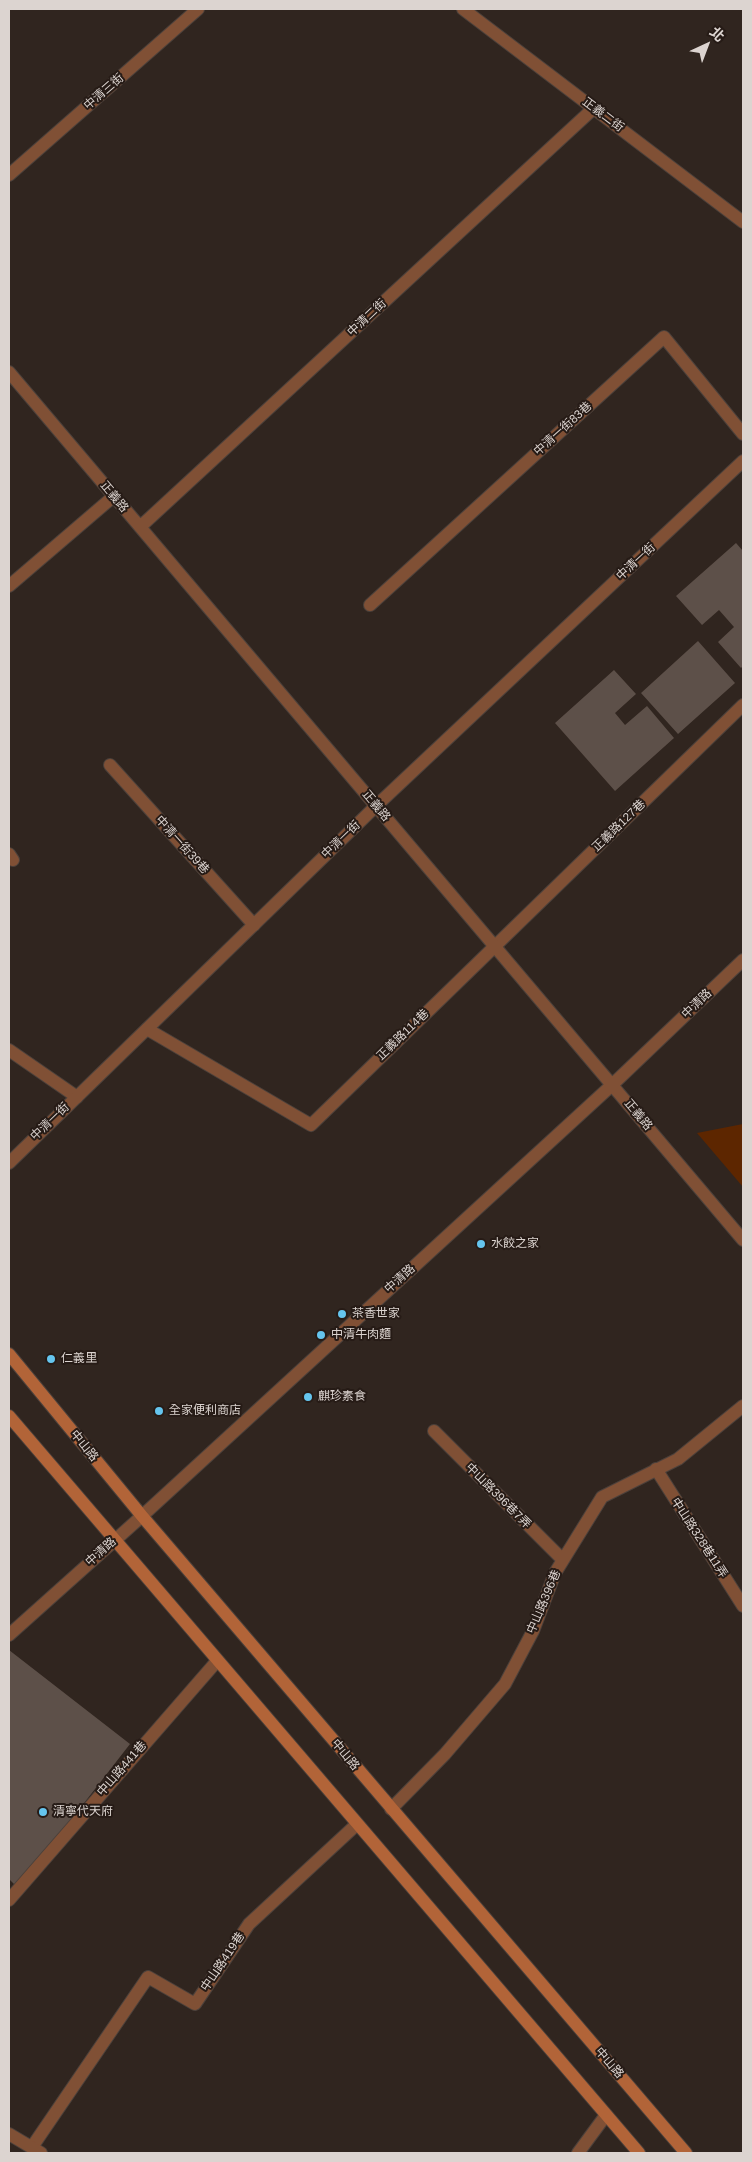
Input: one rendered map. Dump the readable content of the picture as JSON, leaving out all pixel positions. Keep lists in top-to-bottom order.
{
  "streets": {
    "main road": ["中山路"],
    "street": [
      "中清三街",
      "正義二街",
      "中清二街",
      "中清一街83巷",
      "正義路",
      "中清一街",
      "正義路127巷",
      "中清一街39巷",
      "中清路",
      "正義路114巷",
      "中山路396巷7弄",
      "中山路328巷11弄",
      "中山路396巷",
      "中山路441巷",
      "中山路419巷"
    ]
  },
  "crossings": [
    ["正義二街", "中清二街"],
    ["中清二街", "正義路"],
    ["正義路", "中清一街"],
    ["正義路", "正義路127巷"],
    ["正義路", "中清路"],
    ["正義路", "正義路114巷"],
    ["中清一街", "中清一街39巷"],
    ["中清一街", "正義路114巷"],
    ["正義路127巷", "正義路114巷"],
    ["中清路", "中山路"],
    ["中山路", "中山路396巷"],
    ["中山路396巷7弄", "中山路396巷"],
    ["中山路328巷11弄", "中山路396巷"]
  ],
  "places": [
    "水餃之家",
    "茶香世家",
    "中清牛肉麵",
    "仁義里",
    "麒珍素食",
    "全家便利商店",
    "清寧代天府"
  ],
  "north": "top right"
}
